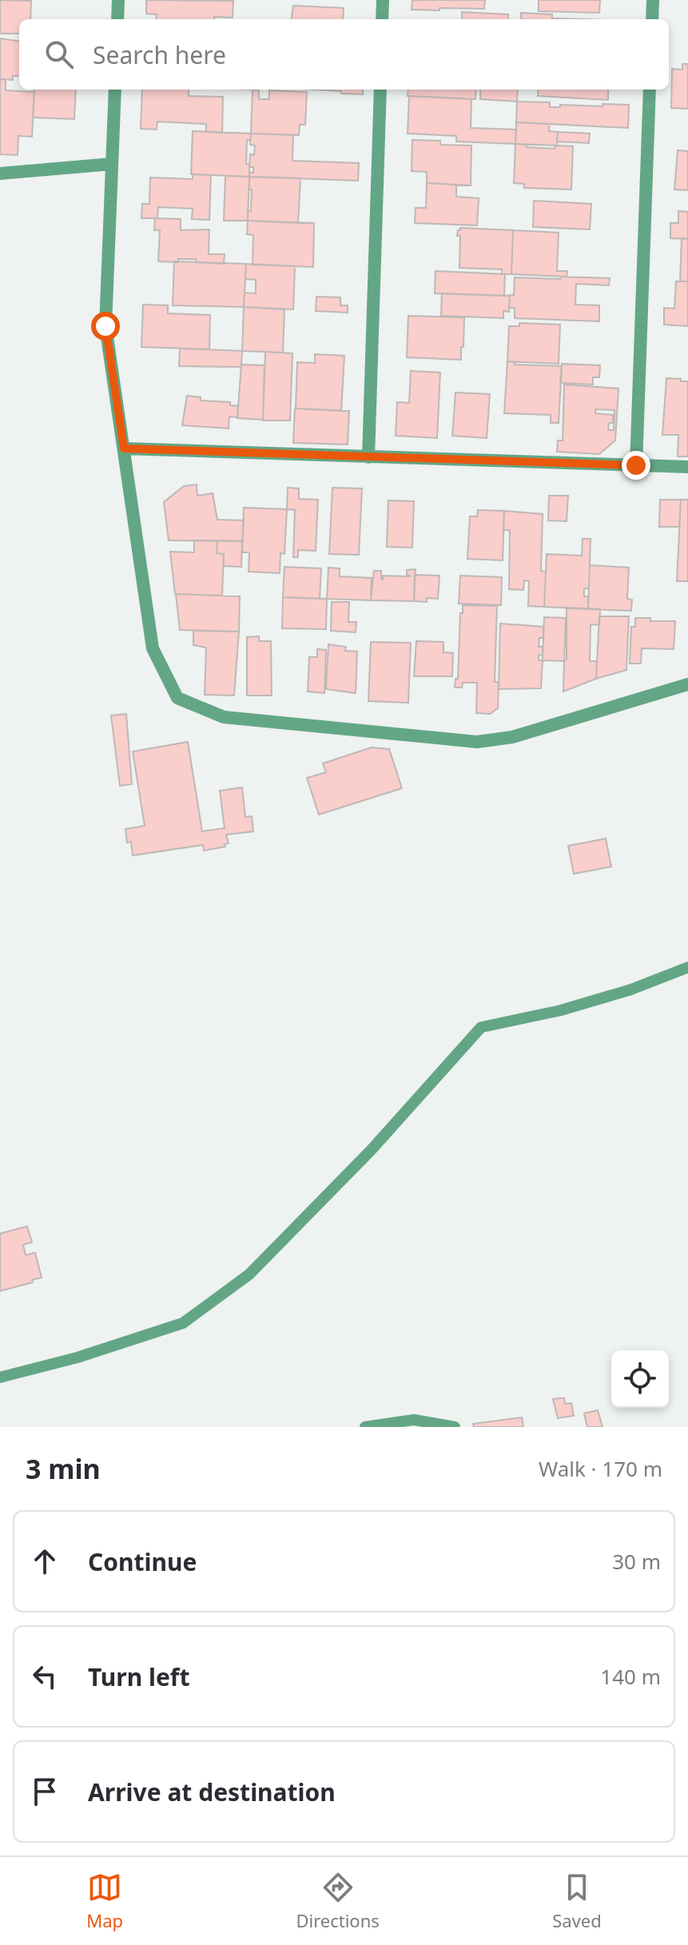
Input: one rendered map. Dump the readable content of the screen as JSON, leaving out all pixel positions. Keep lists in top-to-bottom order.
{
  "page": {
    "search": "Search here",
    "heading": ["3 min", "Walk · 170 m"],
    "list": [
      ["Continue", "30 m"],
      ["Turn left", "140 m"],
      "Arrive at destination"
    ],
    "nav": ["Map", "Directions", "Saved"]
  }
}
